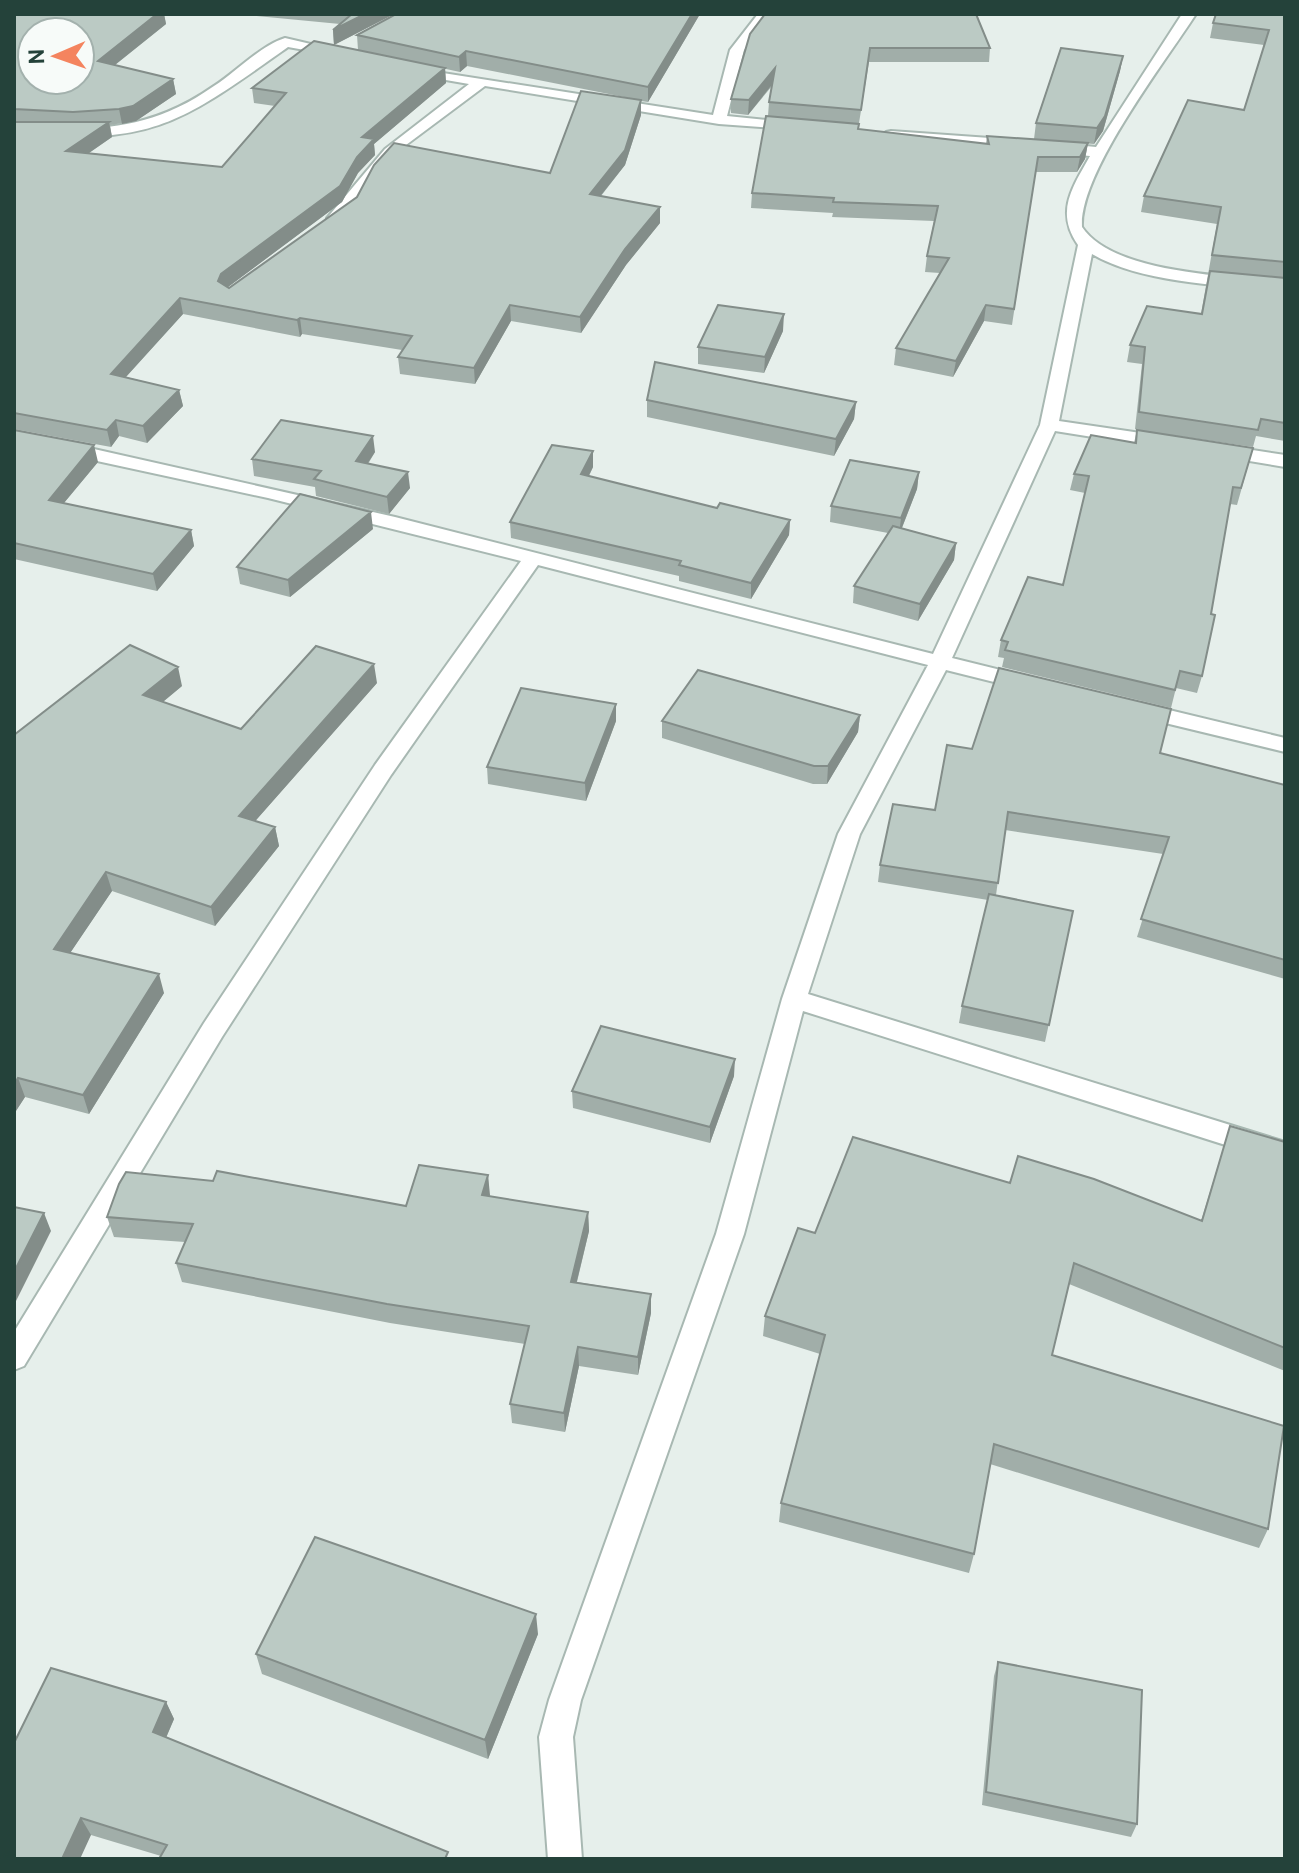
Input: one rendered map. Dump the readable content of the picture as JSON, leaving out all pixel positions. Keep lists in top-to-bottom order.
{
  "north": "left"
}
